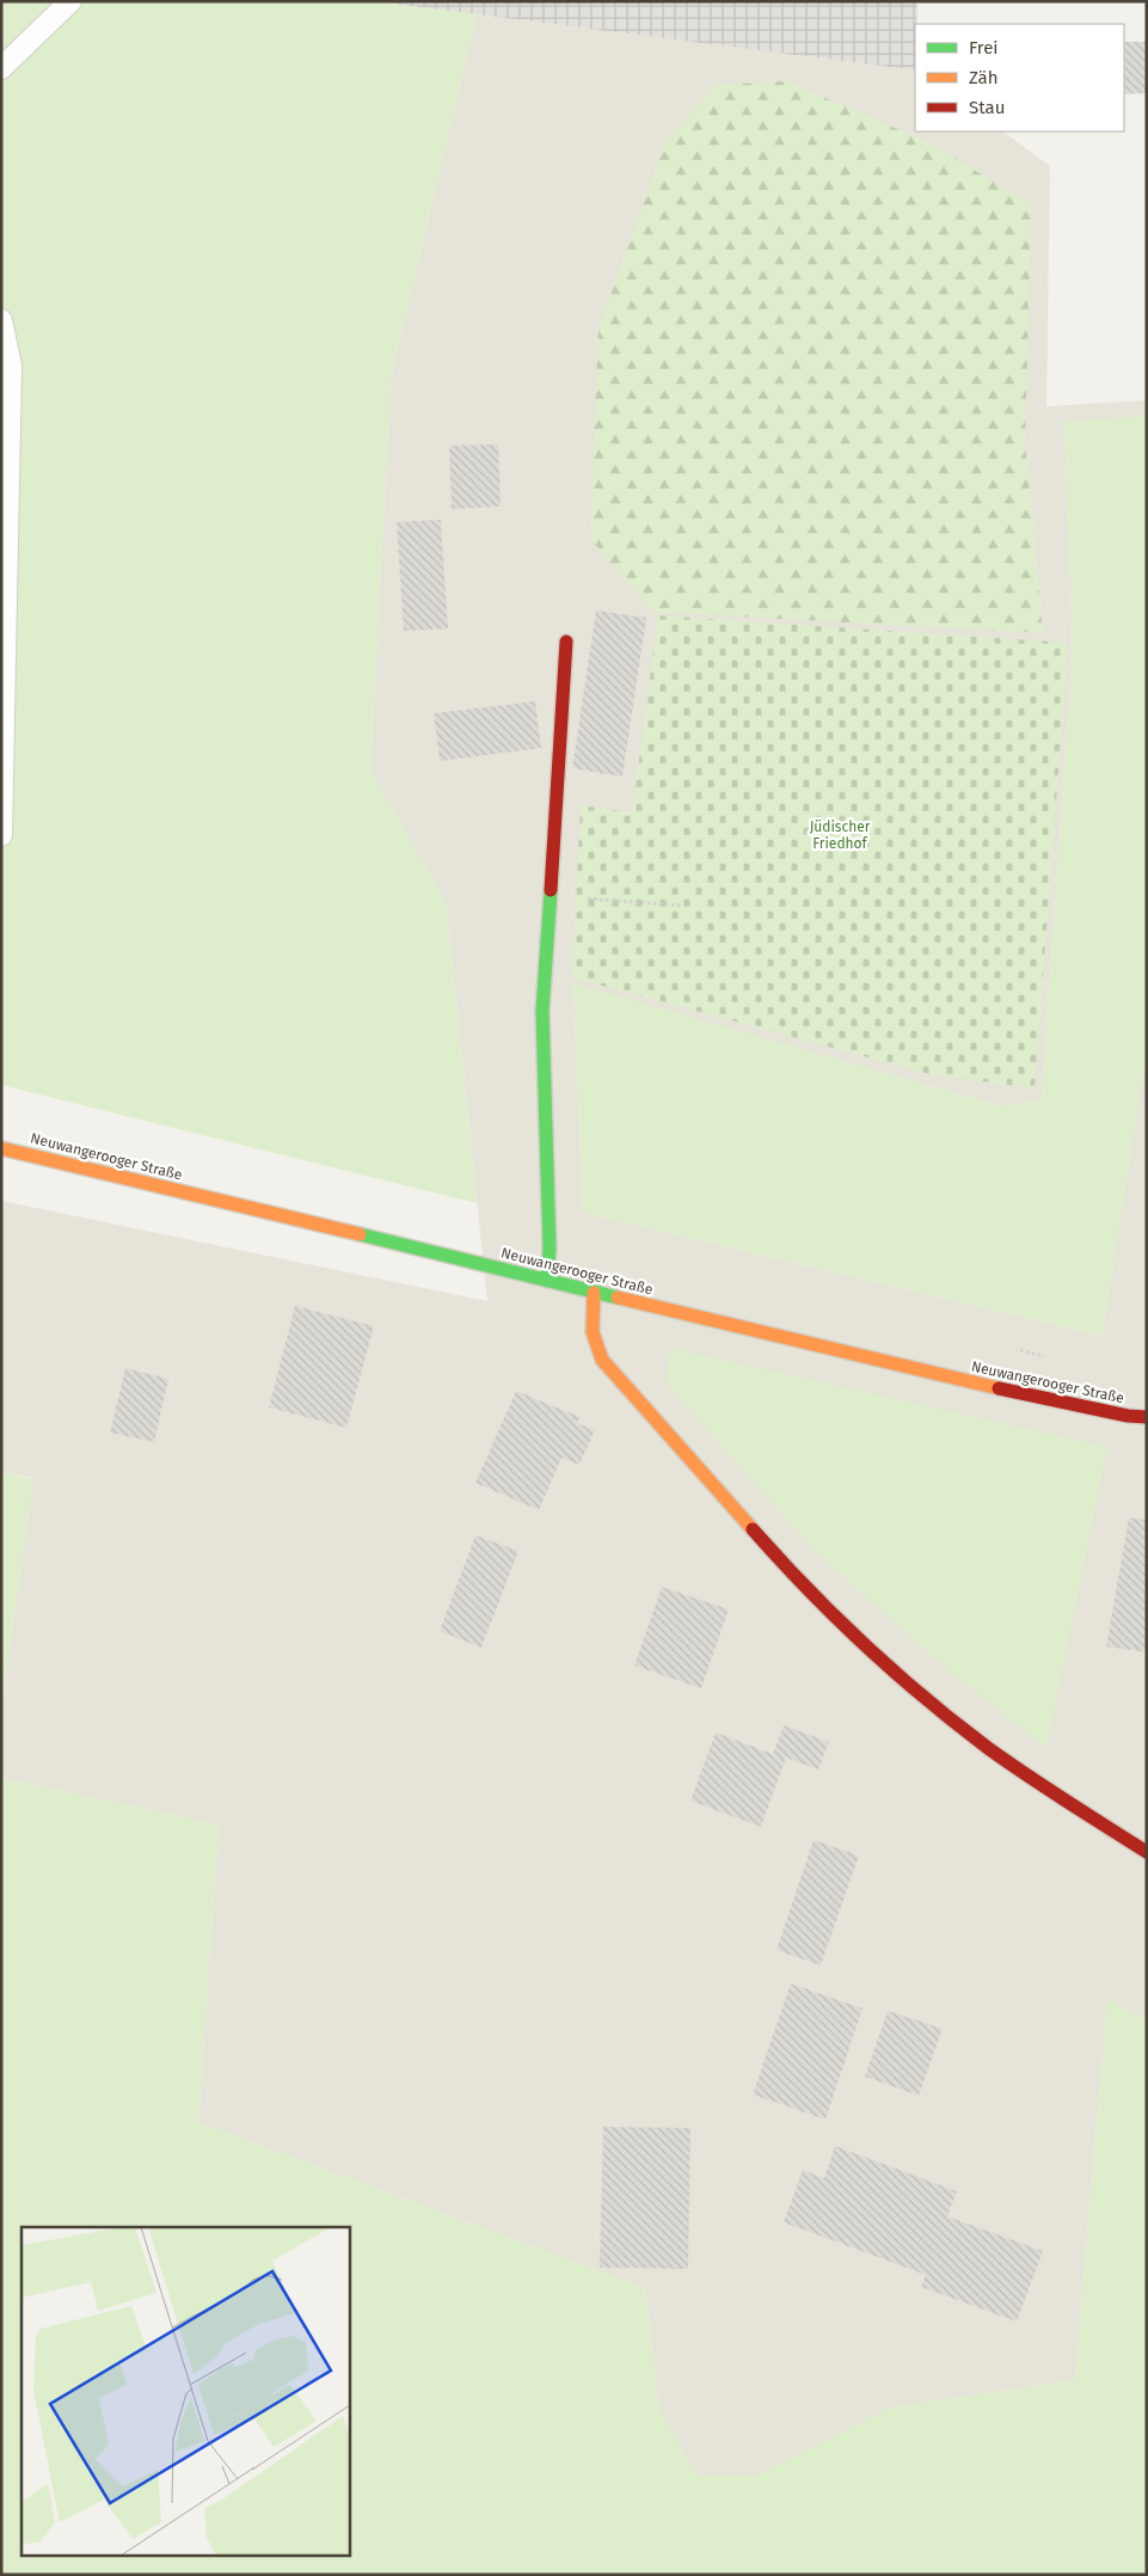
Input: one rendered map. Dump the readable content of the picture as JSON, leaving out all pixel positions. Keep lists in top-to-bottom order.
{
  "streets": {
    "street": ["Neuwangerooger Straße"]
  },
  "parks": ["Jüdischer Friedhof"],
  "legend": ["Frei", "Zäh", "Stau"]
}
